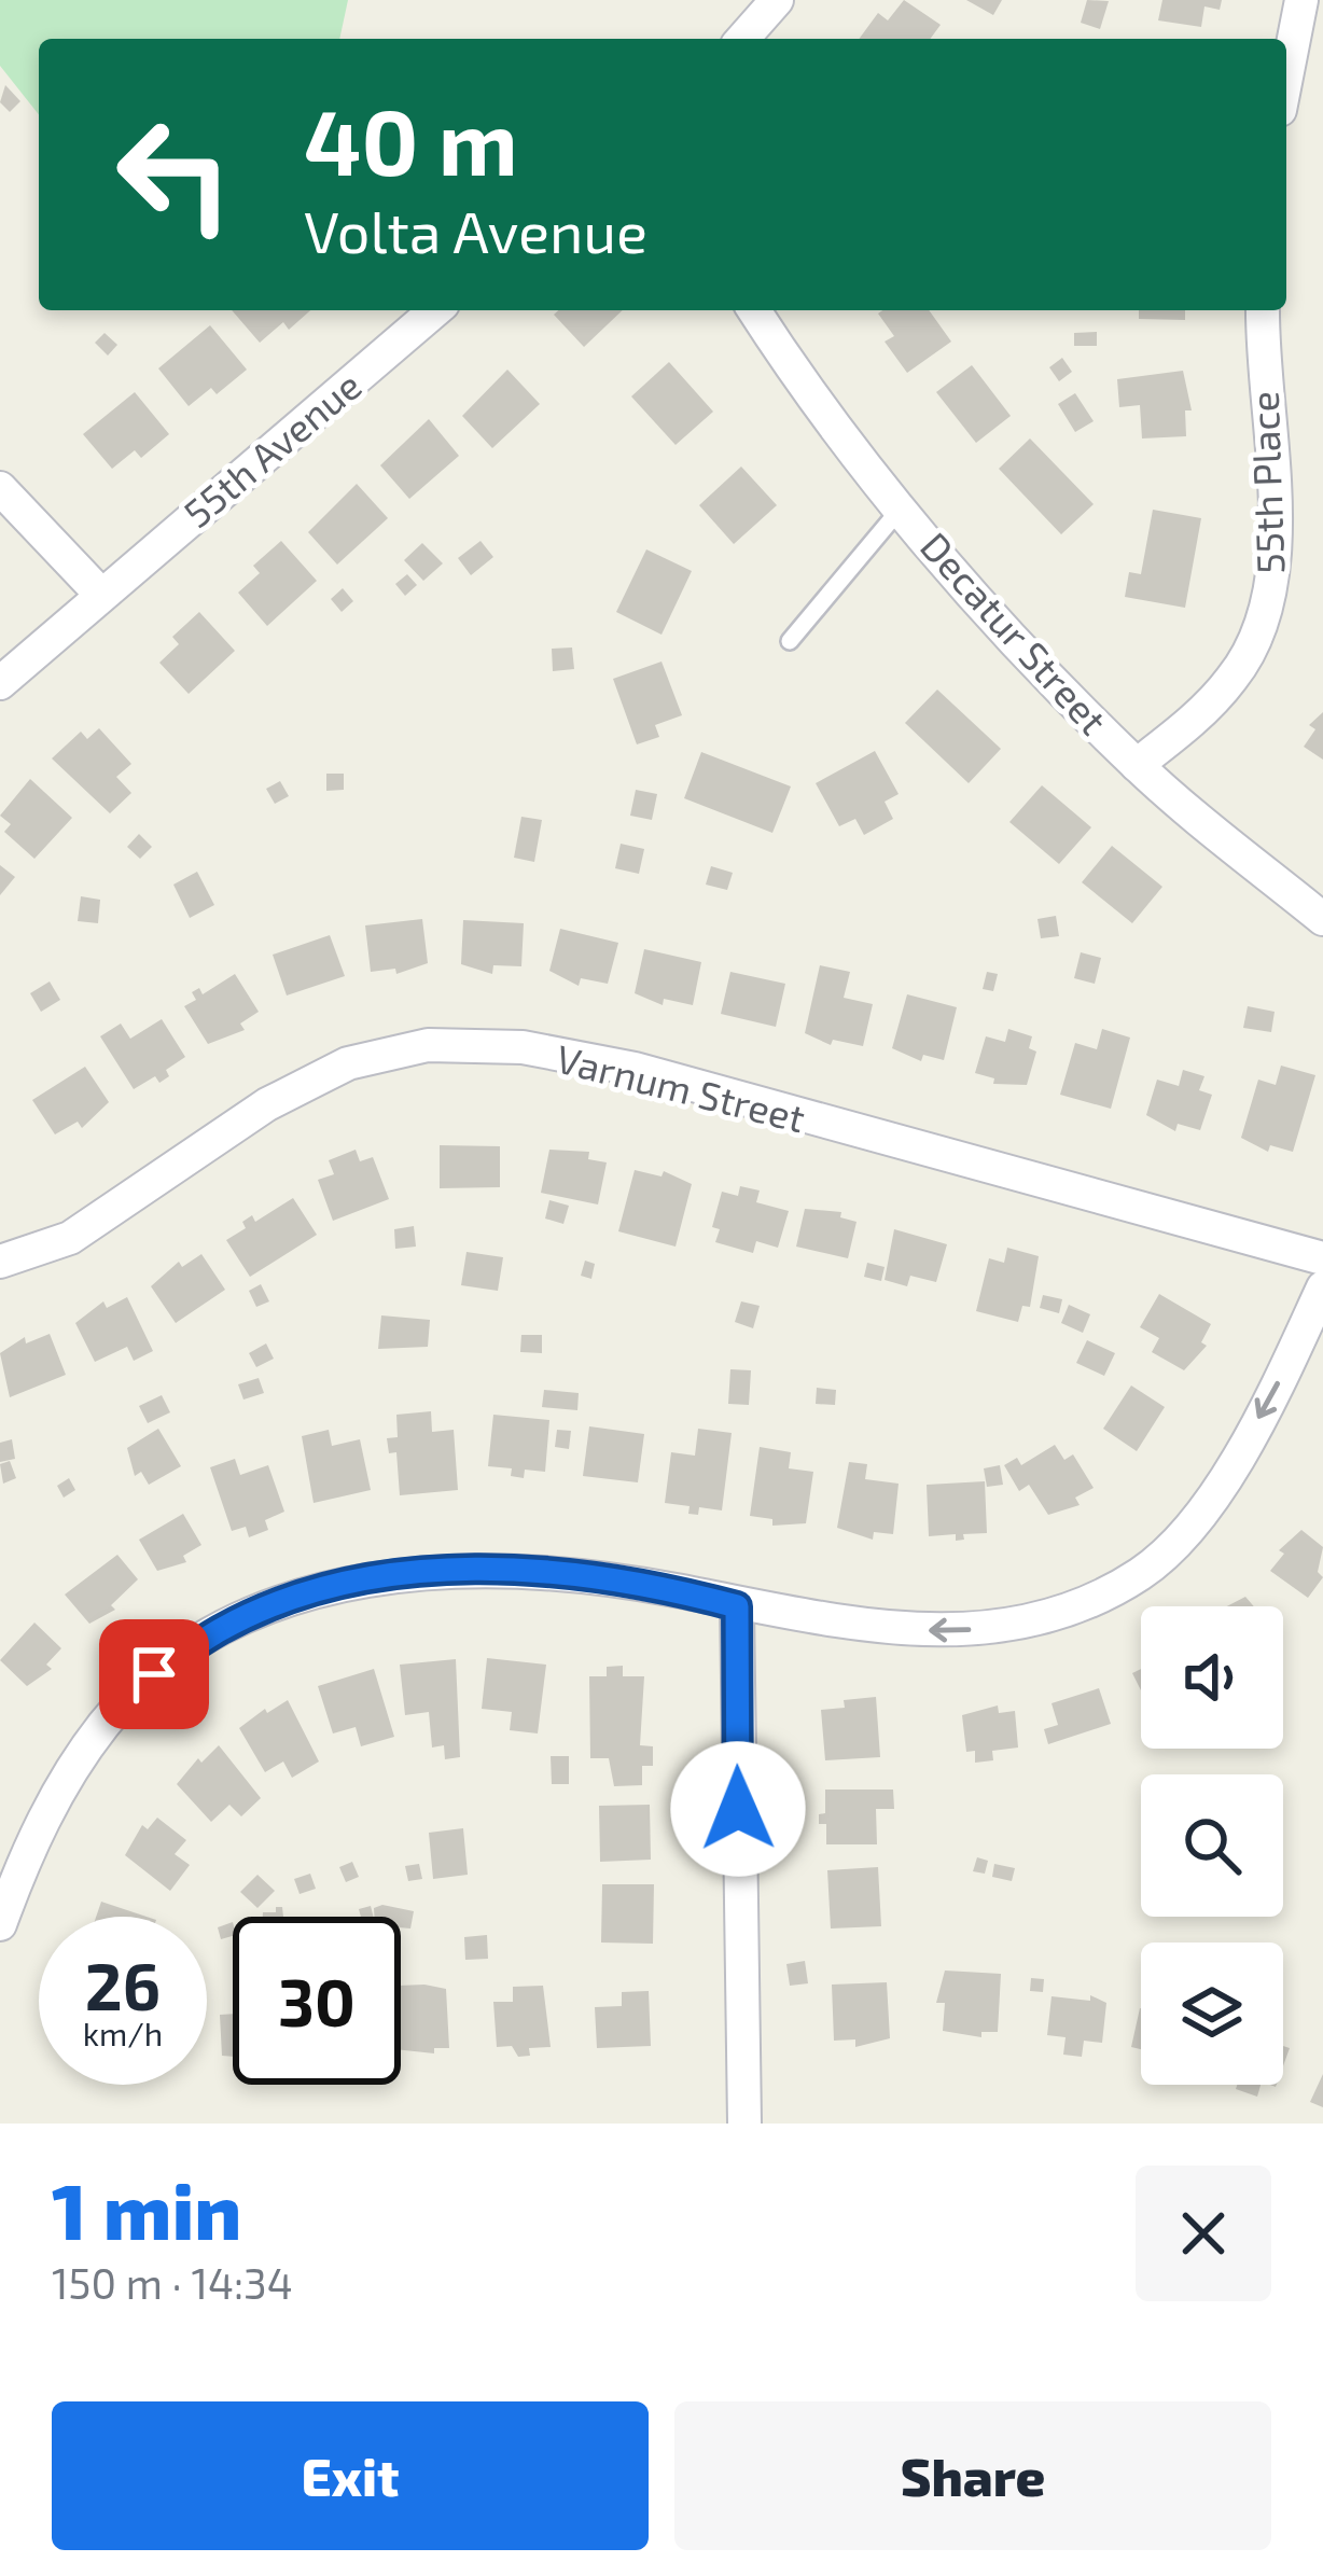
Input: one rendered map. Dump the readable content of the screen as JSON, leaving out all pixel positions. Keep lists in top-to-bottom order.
{
  "streets": {
    "street": [
      "55th Avenue",
      "55th Place",
      "Decatur Street",
      "Varnum Street"
    ]
  },
  "crossings": [
    ["55th Place", "Decatur Street"]
  ],
  "page": {
    "turn": ["40 m", "Volta Avenue"],
    "speed": "26 km/h",
    "limit": "30",
    "heading": ["1 min", "150 m · 14:34"],
    "buttons": ["Exit", "Share"]
  }
}
